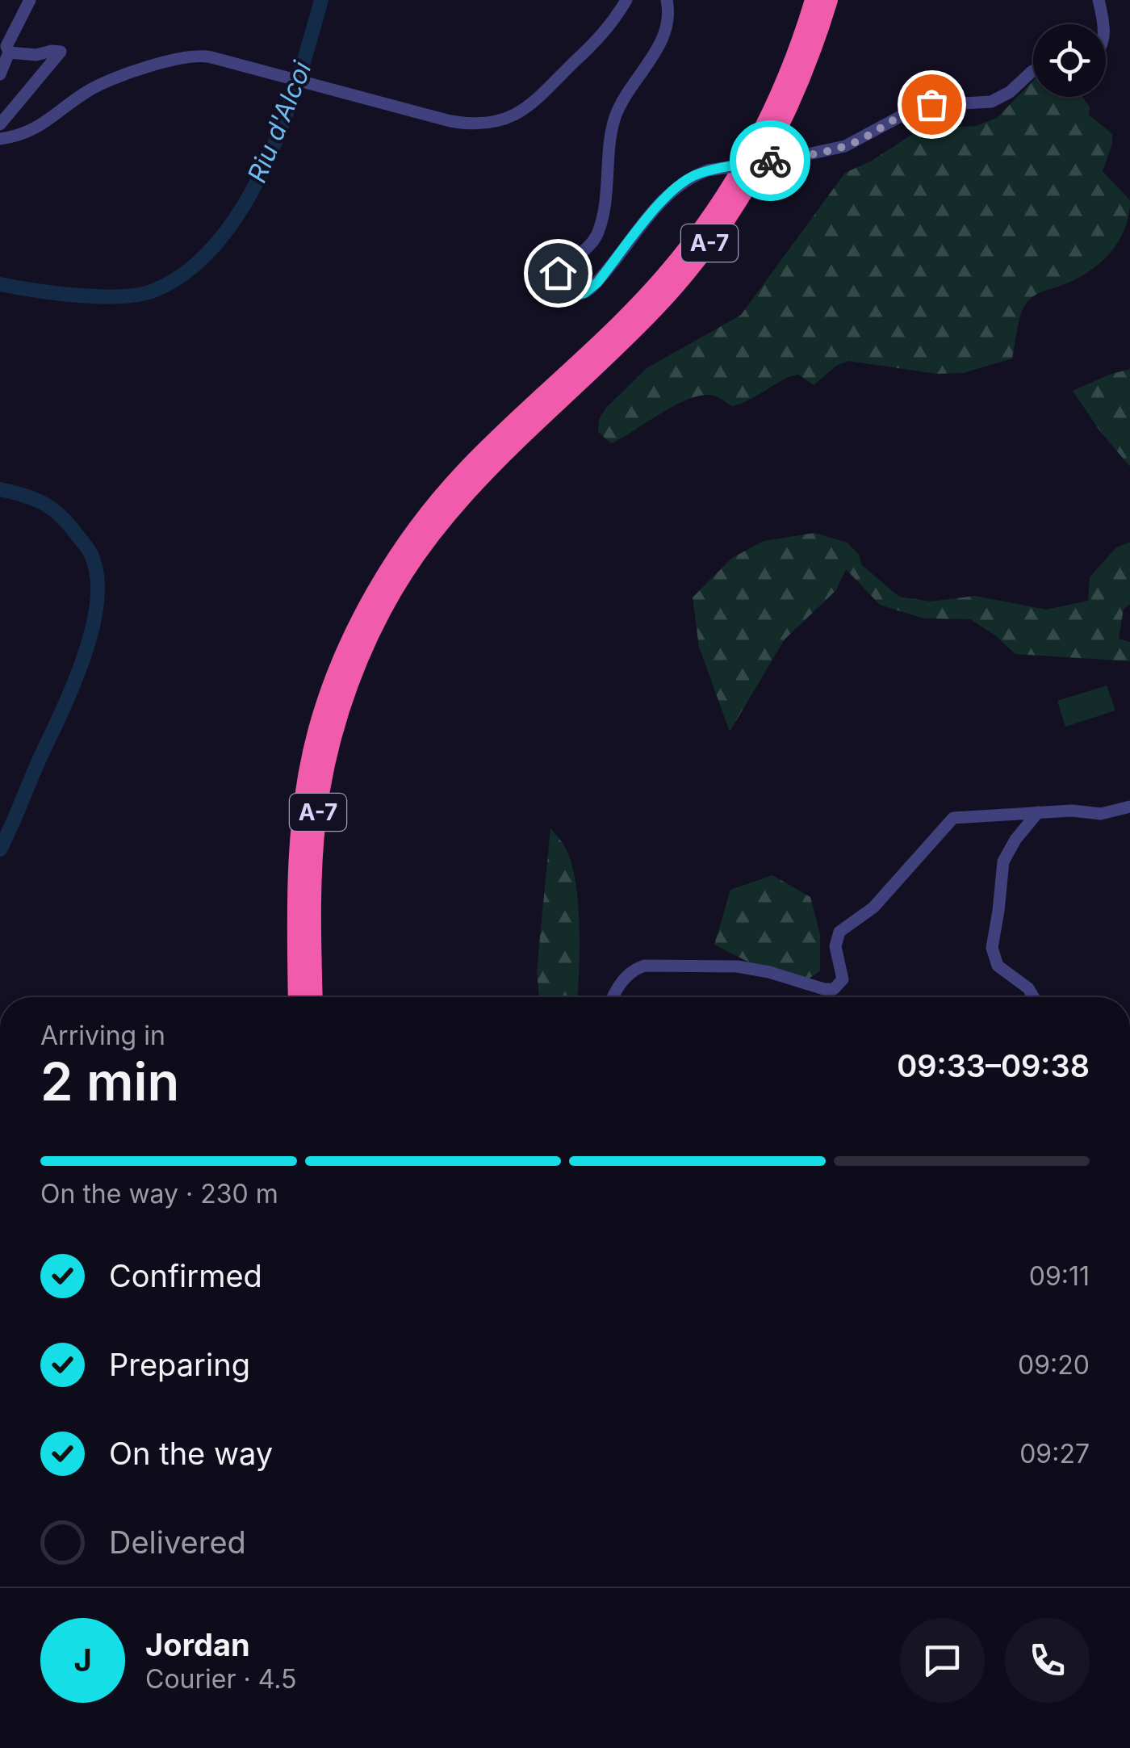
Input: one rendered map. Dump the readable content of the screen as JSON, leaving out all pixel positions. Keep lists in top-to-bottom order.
{
  "streets": {
    "highway": ["A-7"]
  },
  "water": ["Riu d'Alcoi"],
  "page": {
    "heading": ["2 min", "Arriving in", "09:33–09:38"],
    "panel": ["Jordan", "Courier · 4.5"],
    "bar": "On the way · 230 m",
    "list": [
      ["Confirmed", "09:11"],
      ["Preparing", "09:20"],
      ["On the way", "09:27"],
      "Delivered"
    ],
    "round": "J"
  }
}
